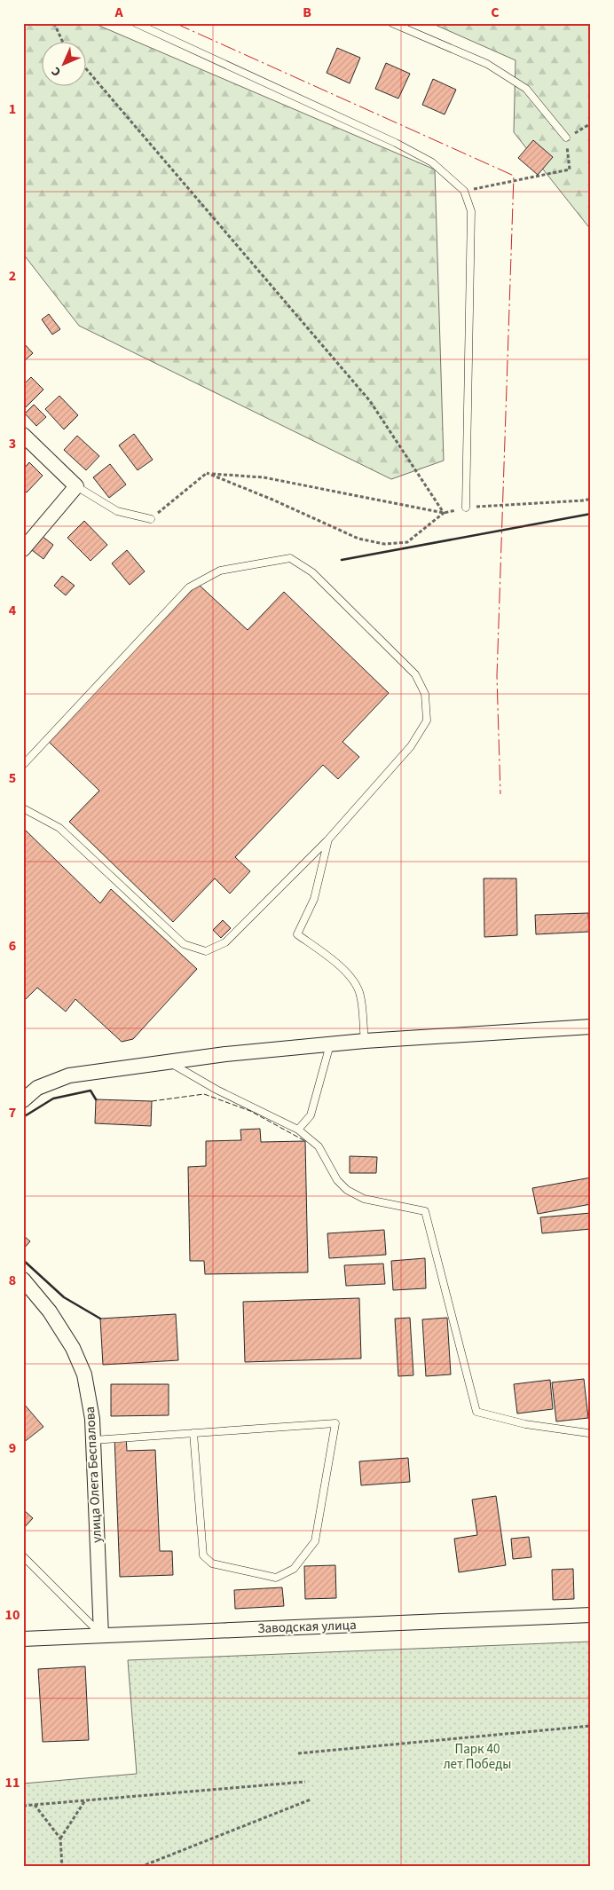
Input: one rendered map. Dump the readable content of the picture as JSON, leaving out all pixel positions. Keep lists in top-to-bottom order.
{
  "streets": {
    "street": ["улица Олега Беспалова", "Заводская улица"]
  },
  "crossings": [
    ["улица Олега Беспалова", "Заводская улица"]
  ],
  "parks": ["Парк 40 лет Победы"],
  "north": "bottom left",
  "grid": {
    "columns": ["A", "B", "C"],
    "rows": [
      "1",
      "2",
      "3",
      "4",
      "5",
      "6",
      "7",
      "8",
      "9",
      "10",
      "11"
    ]
  }
}
